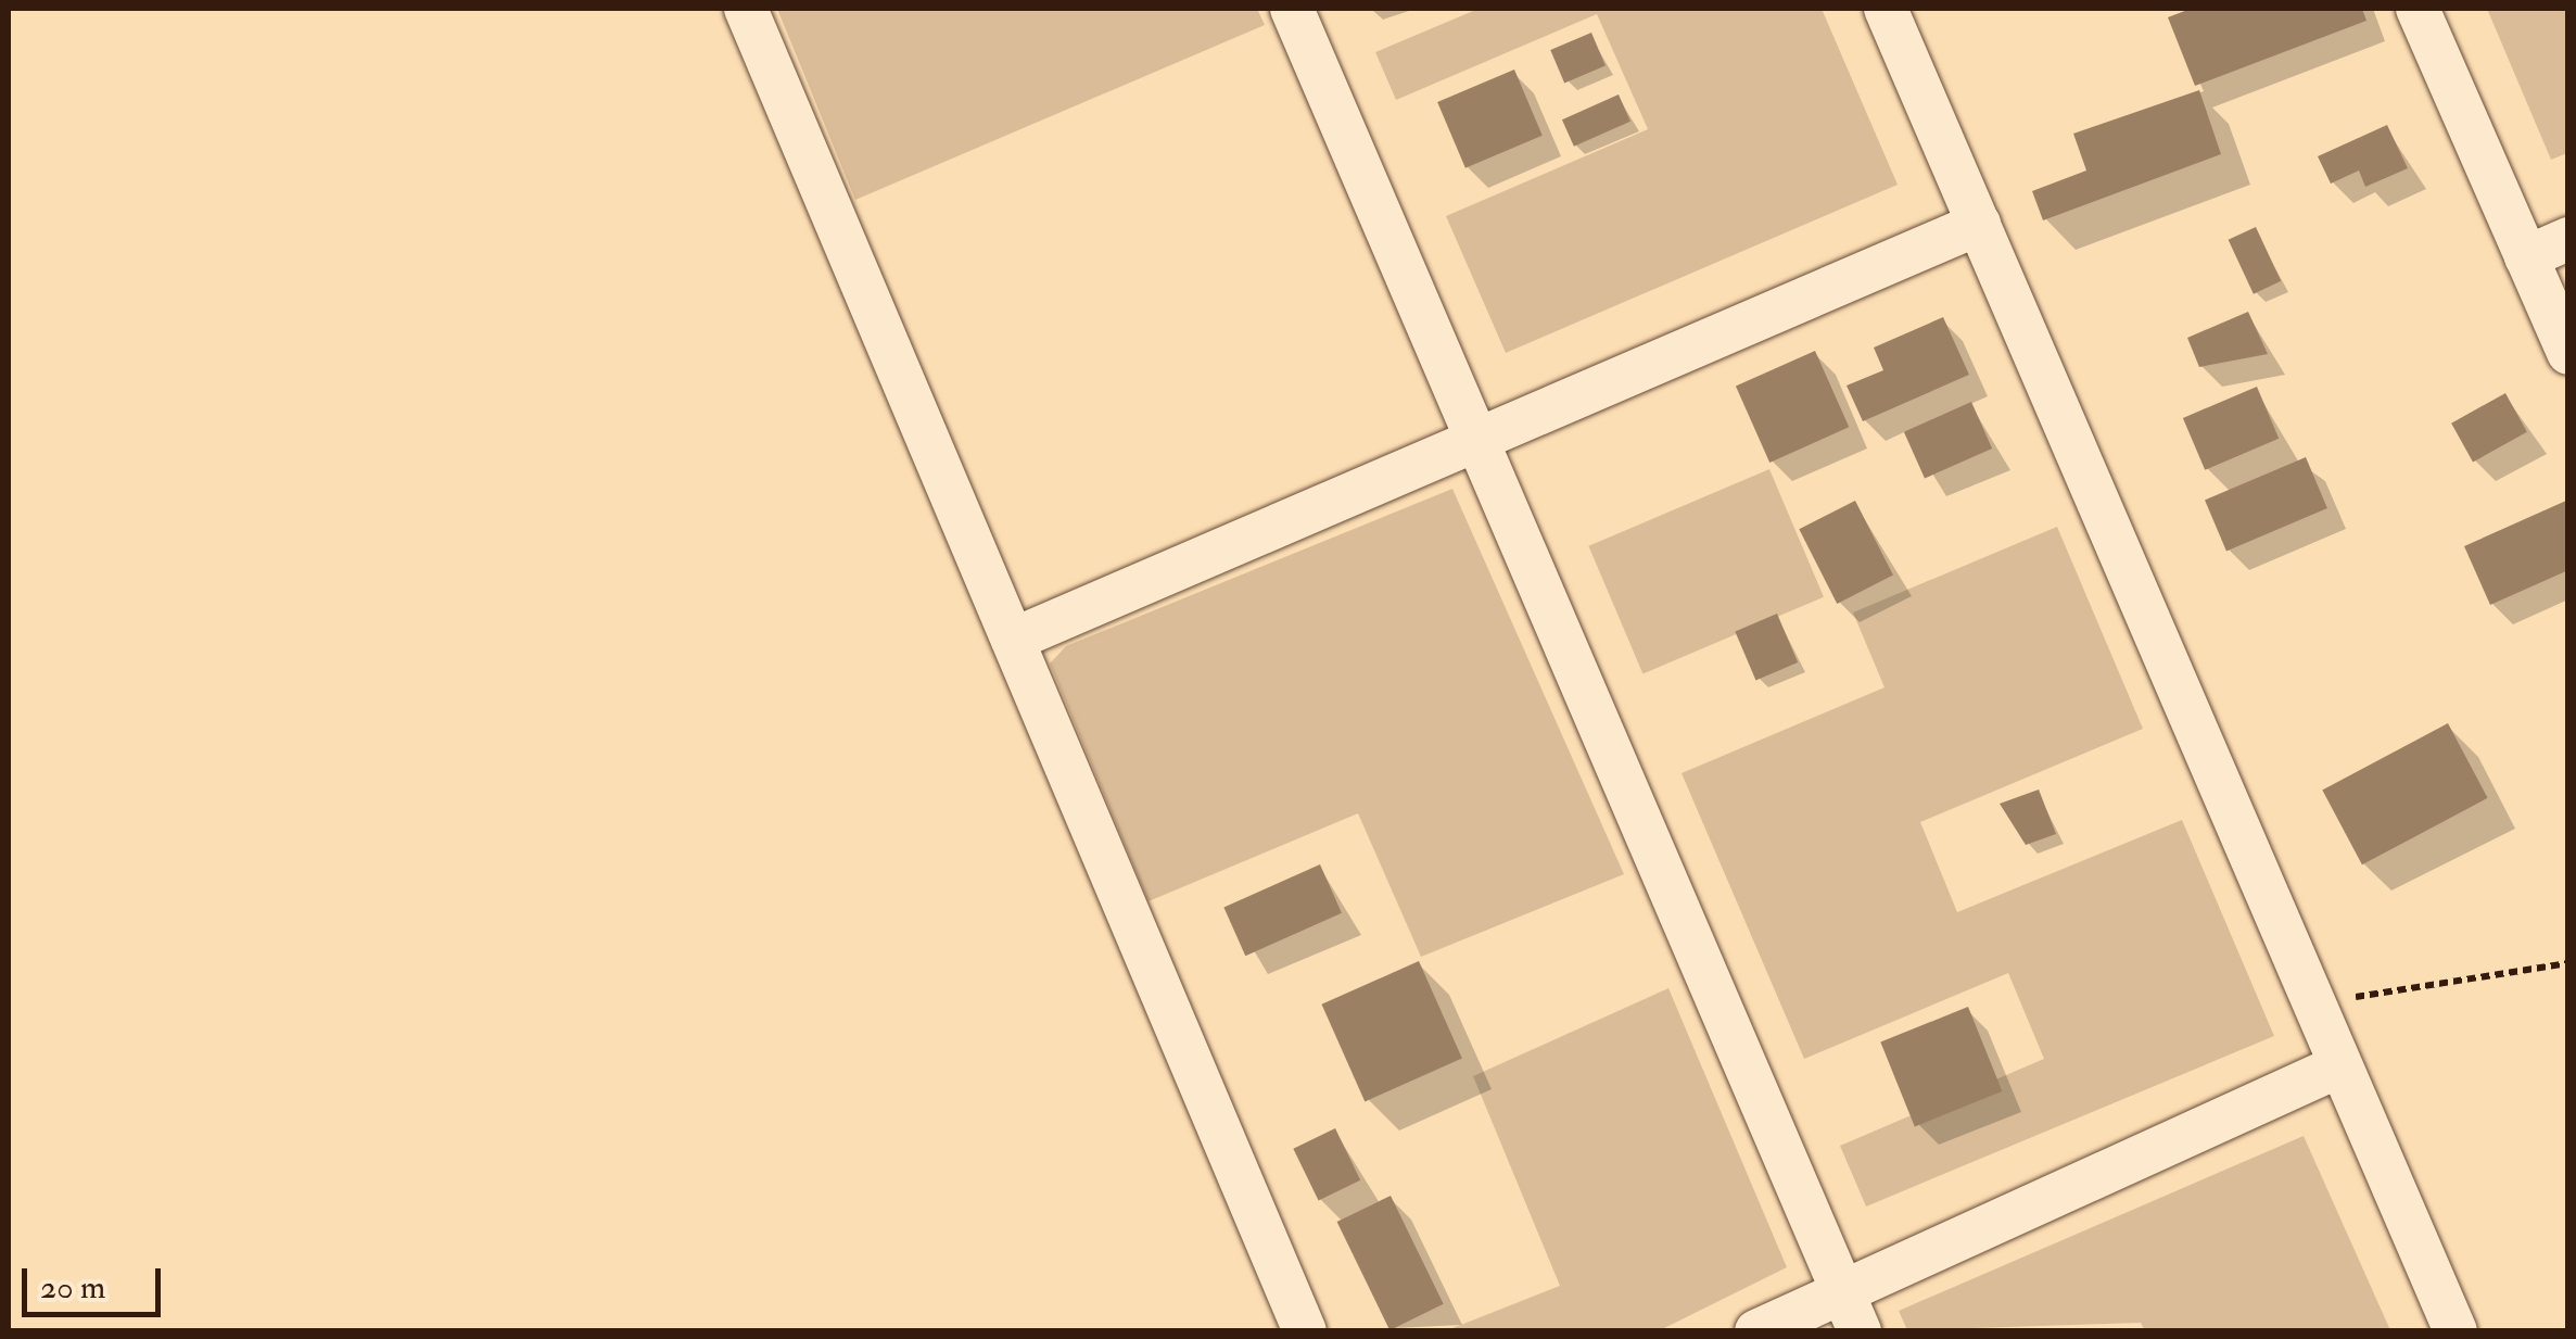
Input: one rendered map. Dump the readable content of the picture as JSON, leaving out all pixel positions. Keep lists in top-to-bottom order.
{
  "scale_bar": "20 m"
}
